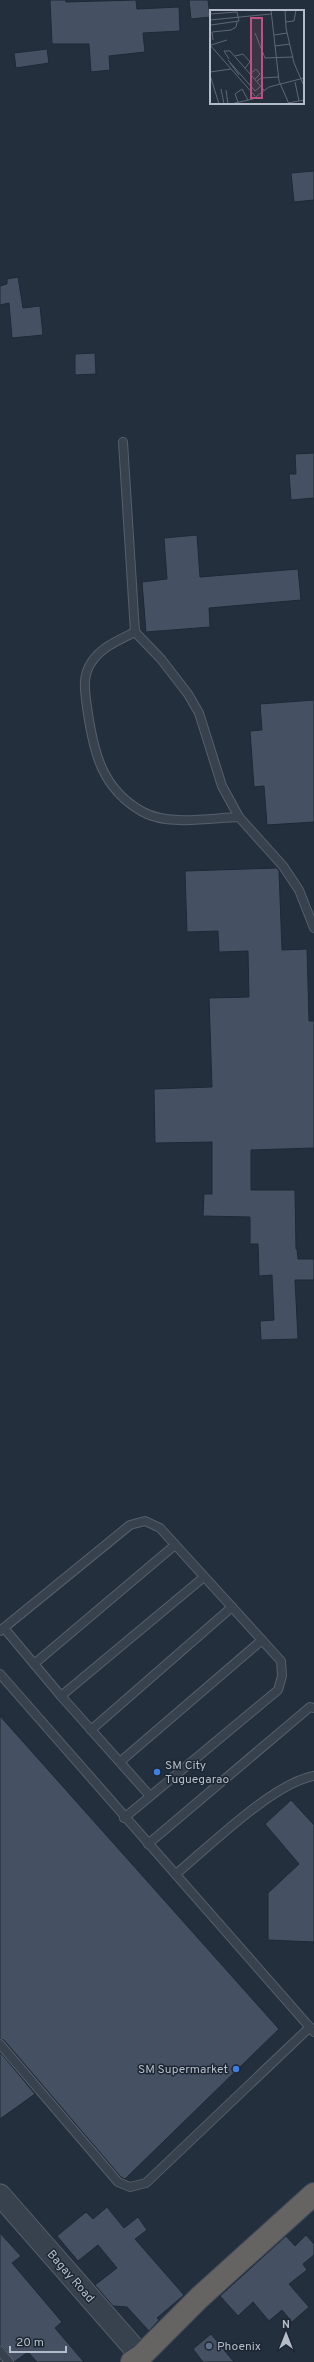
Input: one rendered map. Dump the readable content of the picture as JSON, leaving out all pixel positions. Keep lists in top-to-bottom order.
{
  "streets": {
    "street": ["Bagay Road"]
  },
  "places": ["SM City Tuguegarao", "SM Supermarket", "Phoenix"],
  "scale_bar": "20 m",
  "north": "top"
}
